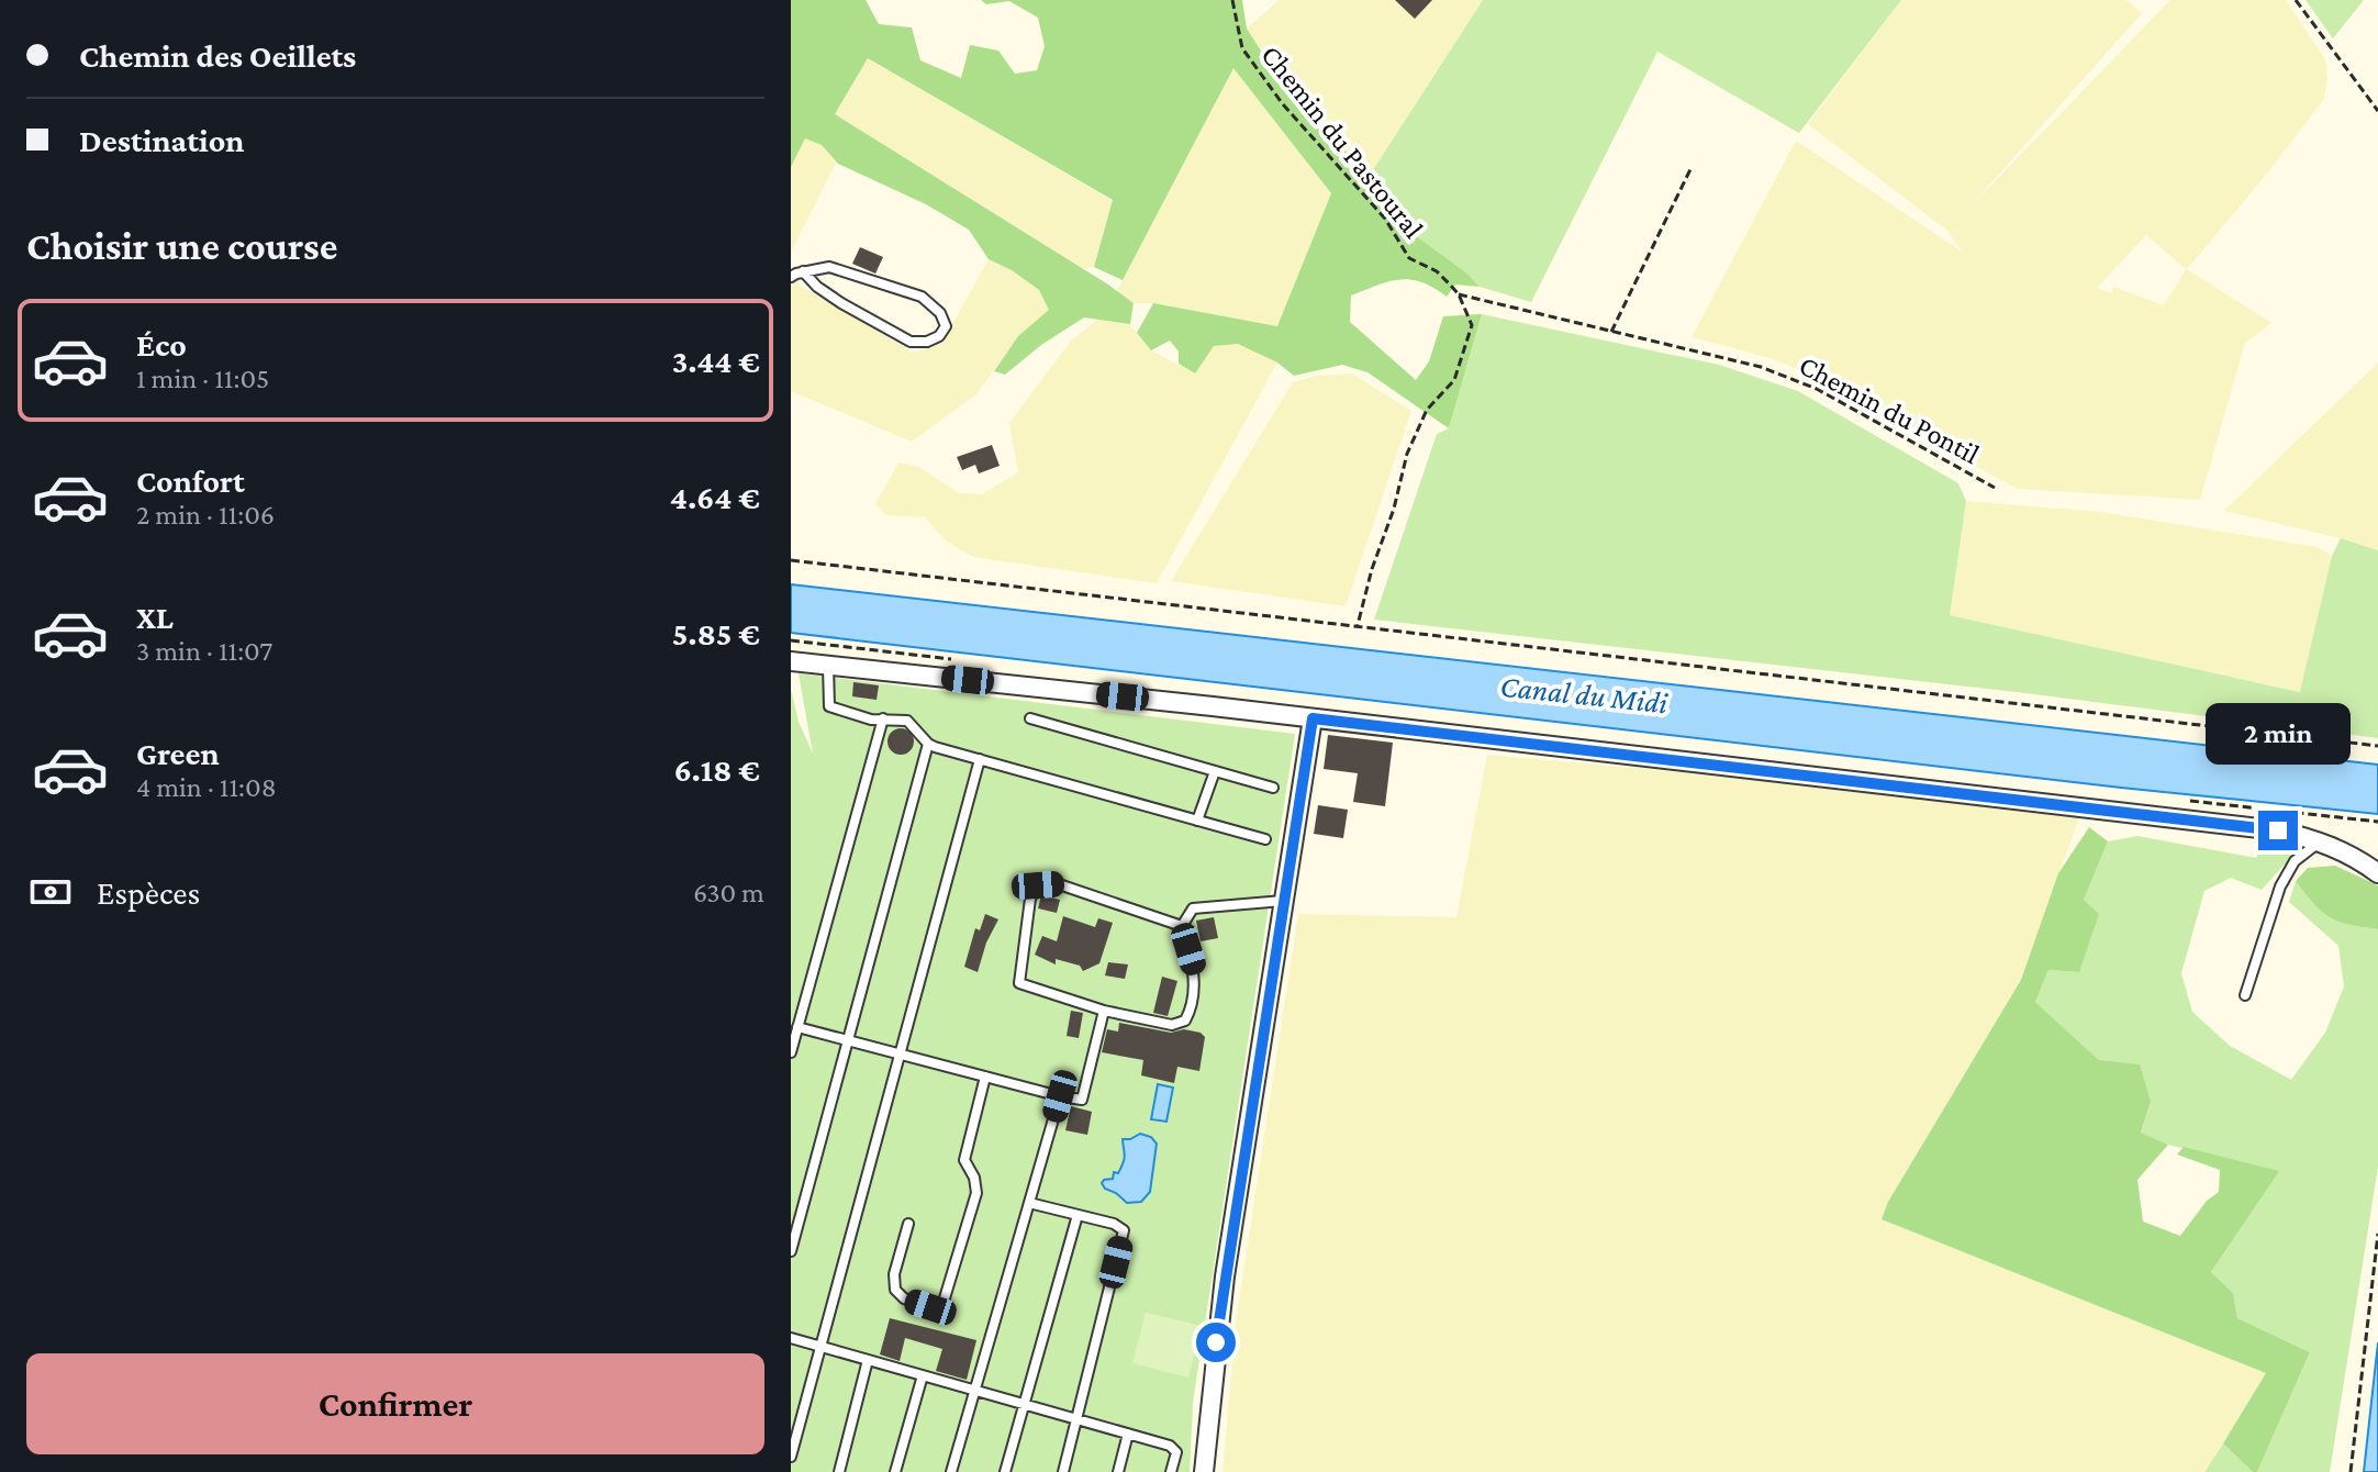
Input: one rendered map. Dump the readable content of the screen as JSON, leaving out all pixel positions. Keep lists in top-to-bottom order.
{
  "streets": {
    "path": ["Chemin du Pastoural", "Chemin du Pontil"]
  },
  "crossings": [
    ["Chemin du Pastoural", "Chemin du Pontil"]
  ],
  "water": ["Canal du Midi"],
  "page": {
    "banner": ["Chemin des Oeillets", "Destination"],
    "heading": "Choisir une course",
    "list": [
      {
        "name": "Éco",
        "note": "1 min · 11:05",
        "value": "3.44 €"
      },
      {
        "name": "Confort",
        "note": "2 min · 11:06",
        "value": "4.64 €"
      },
      {
        "name": "XL",
        "note": "3 min · 11:07",
        "value": "5.85 €"
      },
      {
        "name": "Green",
        "note": "4 min · 11:08",
        "value": "6.18 €"
      }
    ],
    "bubble": "2 min",
    "pay": ["Espèces", "630 m"],
    "buttons": "Confirmer"
  }
}
